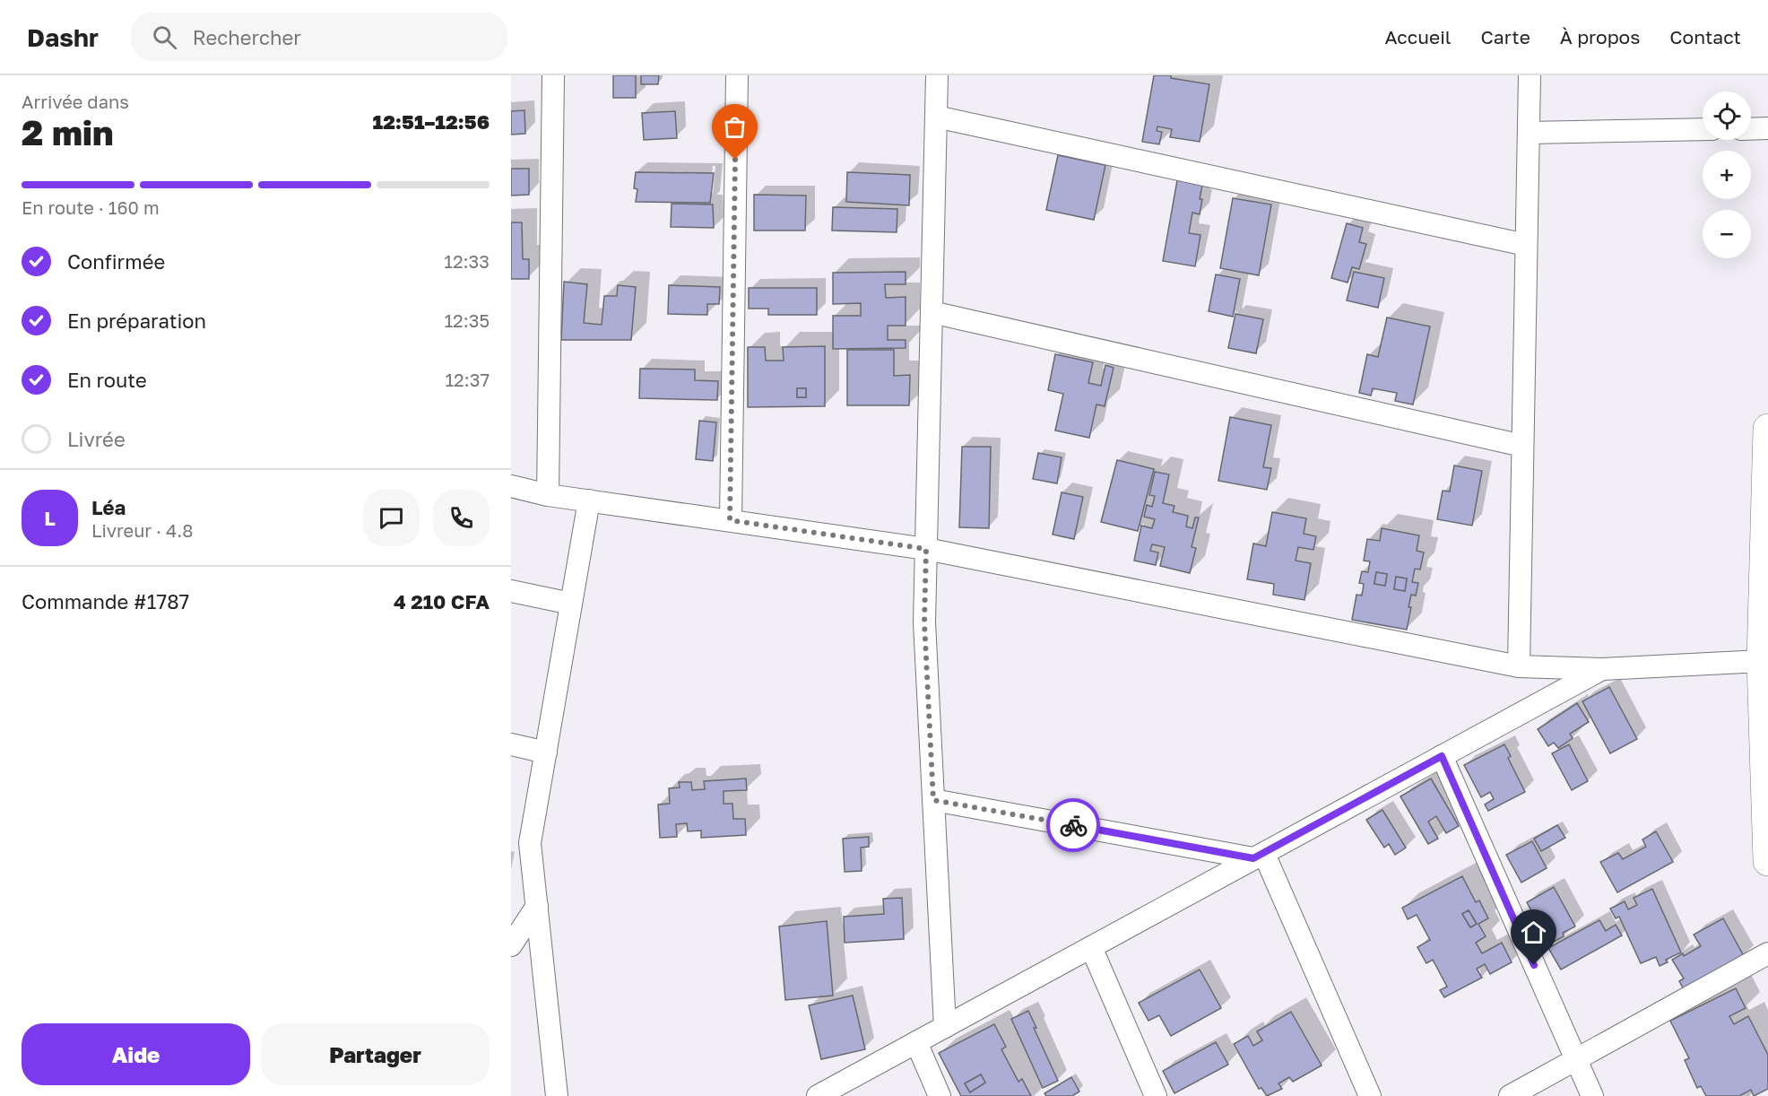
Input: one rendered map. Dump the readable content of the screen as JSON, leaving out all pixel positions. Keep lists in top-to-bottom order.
{
  "page": {
    "header": "Dashr",
    "search": "Rechercher",
    "nav": [
      "Accueil",
      "Carte",
      "À propos",
      "Contact"
    ],
    "heading": ["2 min", "Arrivée dans", "12:51–12:56"],
    "panel": [
      "Léa",
      "Livreur · 4.8",
      "Commande #1787",
      "4 210 CFA"
    ],
    "map_buttons": ["+", "−"],
    "bar": "En route · 160 m",
    "list": [
      ["Confirmée", "12:33"],
      ["En préparation", "12:35"],
      ["En route", "12:37"],
      "Livrée"
    ],
    "round": "L",
    "buttons": ["Aide", "Partager"]
  }
}
